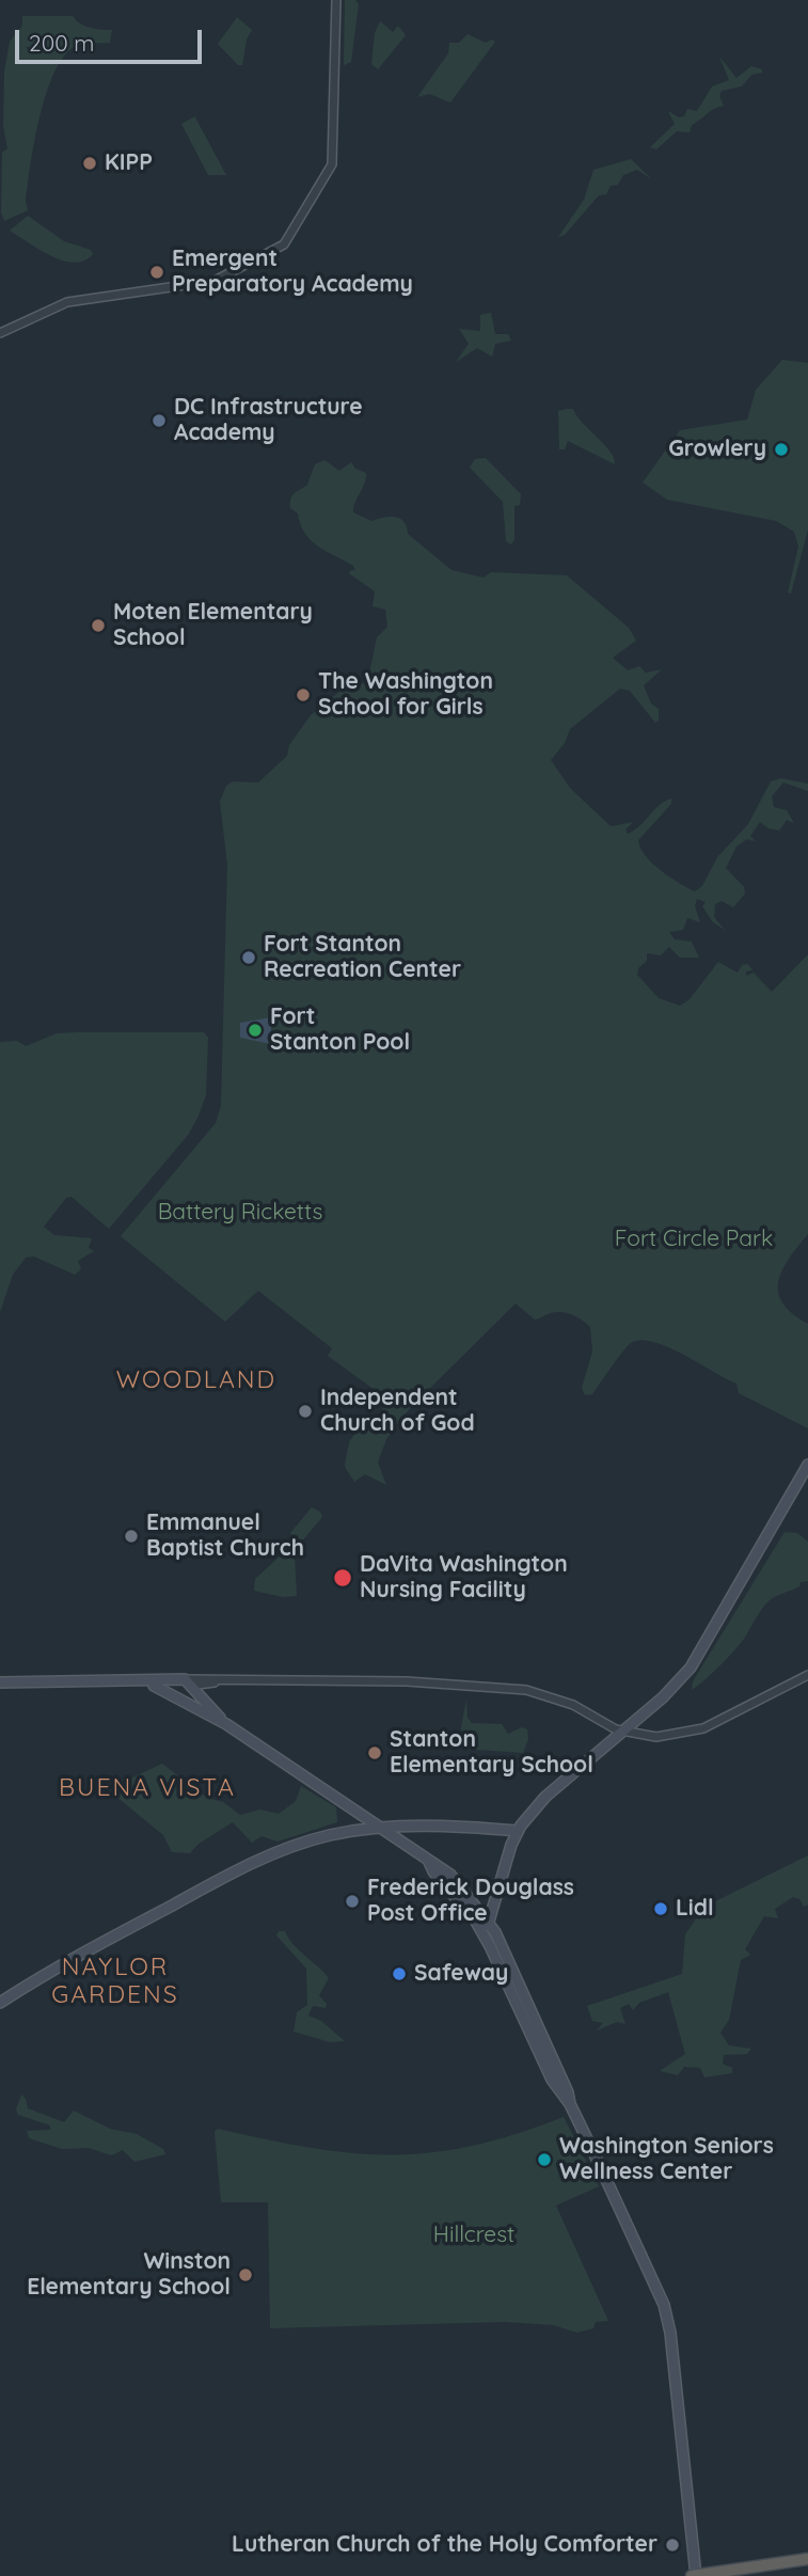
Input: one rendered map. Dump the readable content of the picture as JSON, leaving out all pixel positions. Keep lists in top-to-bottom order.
{
  "districts": ["WOODLAND", "BUENA VISTA", "NAYLOR GARDENS"],
  "parks": ["Battery Ricketts", "Fort Circle Park", "Hillcrest"],
  "places": [
    "KIPP",
    "Emergent Preparatory Academy",
    "DC Infrastructure Academy",
    "Growlery",
    "Moten Elementary School",
    "The Washington School for Girls",
    "Fort Stanton Recreation Center",
    "Fort Stanton Pool",
    "Independent Church of God",
    "Emmanuel Baptist Church",
    "DaVita Washington Nursing Facility",
    "Stanton Elementary School",
    "Frederick Douglass Post Office",
    "Lidl",
    "Safeway",
    "Washington Seniors Wellness Center",
    "Winston Elementary School",
    "Lutheran Church of the Holy Comforter"
  ],
  "scale_bar": "200 m"
}
